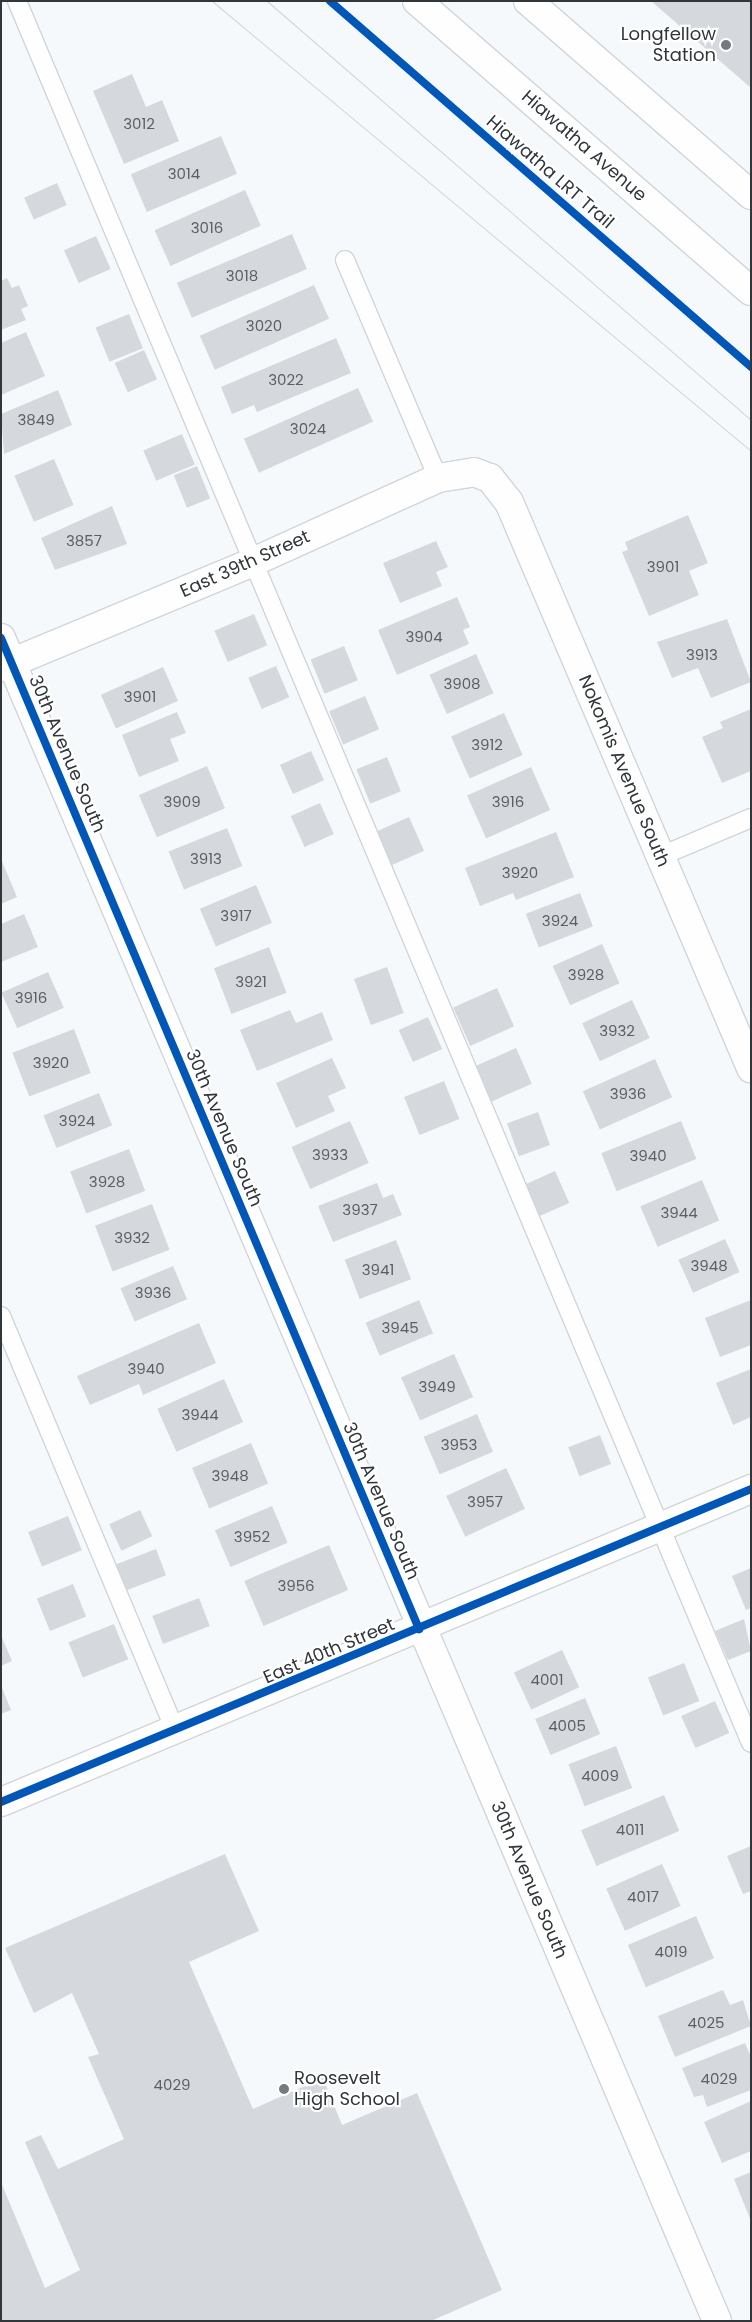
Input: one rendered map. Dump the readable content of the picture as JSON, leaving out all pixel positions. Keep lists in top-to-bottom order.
{
  "streets": {
    "main road": [
      "Hiawatha Avenue",
      "East 39th Street",
      "30th Avenue South",
      "Nokomis Avenue South",
      "East 40th Street"
    ],
    "cycle path": ["Hiawatha LRT Trail"]
  },
  "crossings": [
    ["East 39th Street", "30th Avenue South"],
    ["East 39th Street", "Nokomis Avenue South"],
    ["30th Avenue South", "East 40th Street"]
  ],
  "places": ["Longfellow Station", "Roosevelt High School"],
  "house_numbers": [
    "3012",
    "3014",
    "3016",
    "3018",
    "3020",
    "3022",
    "3849",
    "3024",
    "3857",
    "3901",
    "3904",
    "3913",
    "3908",
    "3901",
    "3912",
    "3909",
    "3916",
    "3913",
    "3920",
    "3917",
    "3924",
    "3928",
    "3921",
    "3916",
    "3932",
    "3920",
    "3936",
    "3924",
    "3933",
    "3940",
    "3928",
    "3937",
    "3944",
    "3932",
    "3948",
    "3941",
    "3936",
    "3945",
    "3940",
    "3949",
    "3944",
    "3953",
    "3948",
    "3957",
    "3952",
    "3956",
    "4001",
    "4005",
    "4009",
    "4011",
    "4017",
    "4019",
    "4025",
    "4029",
    "4029"
  ]
}
